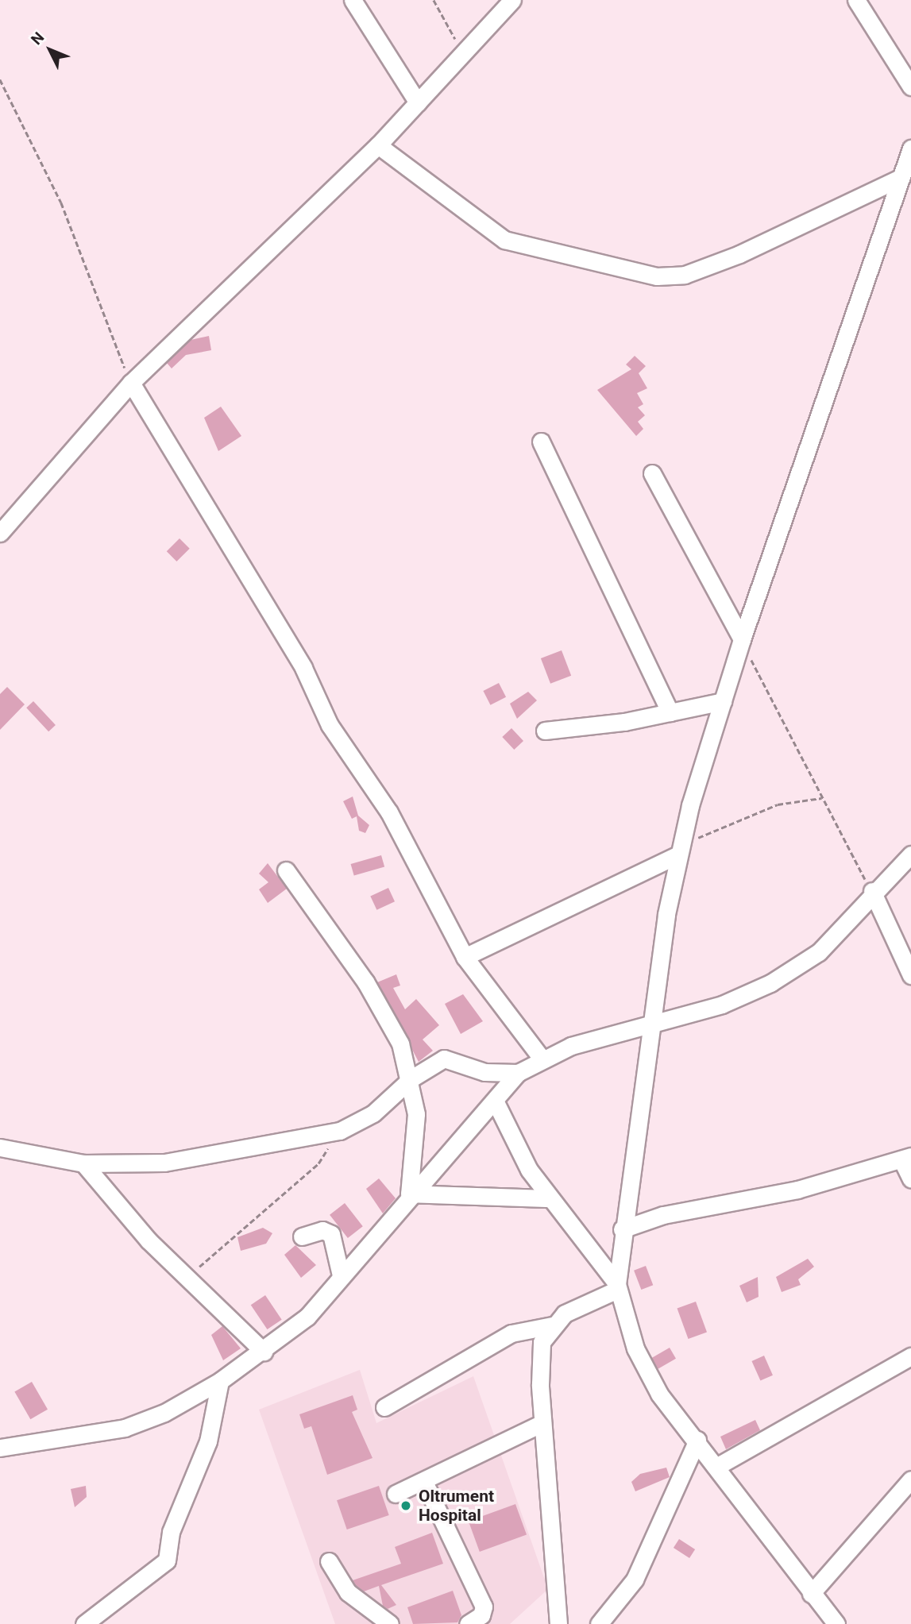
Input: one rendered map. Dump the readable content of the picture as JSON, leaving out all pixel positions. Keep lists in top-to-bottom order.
{
  "places": ["Oltrument Hospital"],
  "north": "top left"
}
